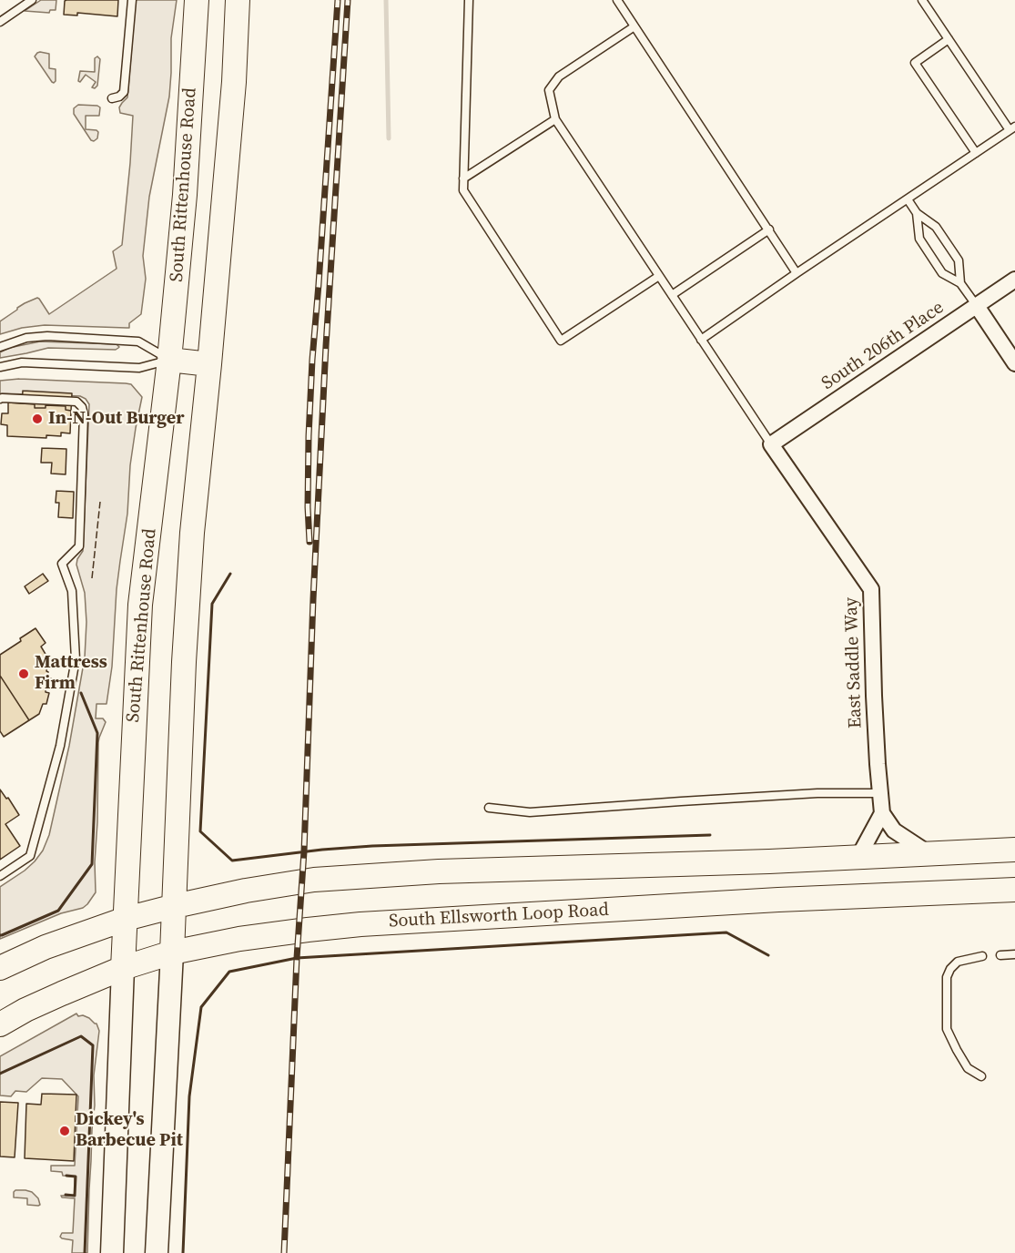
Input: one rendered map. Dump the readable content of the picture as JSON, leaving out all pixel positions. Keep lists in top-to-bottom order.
{
  "streets": {
    "main road": ["South Rittenhouse Road", "South Ellsworth Loop Road"],
    "street": ["South 206th Place", "East Saddle Way"]
  },
  "crossings": [
    ["South Rittenhouse Road", "South Ellsworth Loop Road"],
    ["South 206th Place", "East Saddle Way"]
  ],
  "places": ["In-N-Out Burger", "Mattress Firm", "Dickey's Barbecue Pit"]
}
